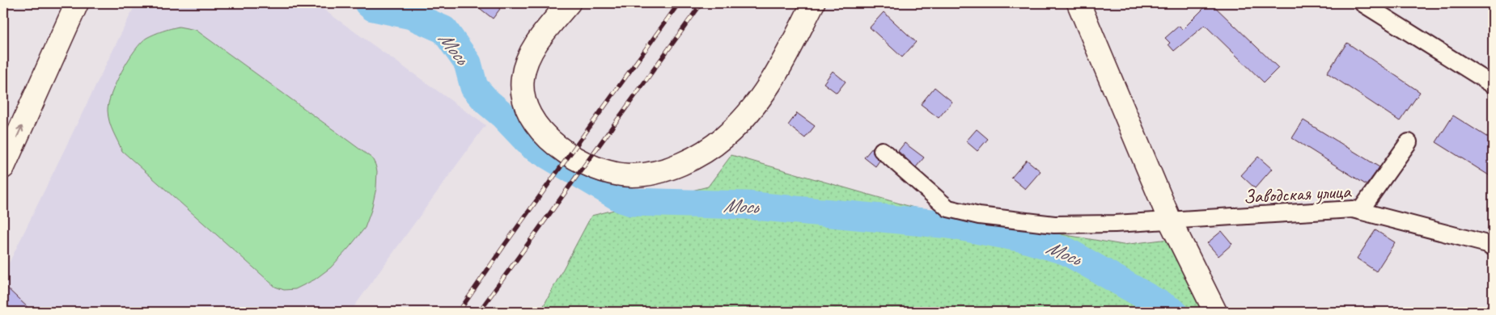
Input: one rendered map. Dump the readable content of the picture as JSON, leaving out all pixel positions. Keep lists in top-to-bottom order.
{
  "streets": {
    "street": ["Заводская улица"]
  },
  "water": ["Мось"]
}
